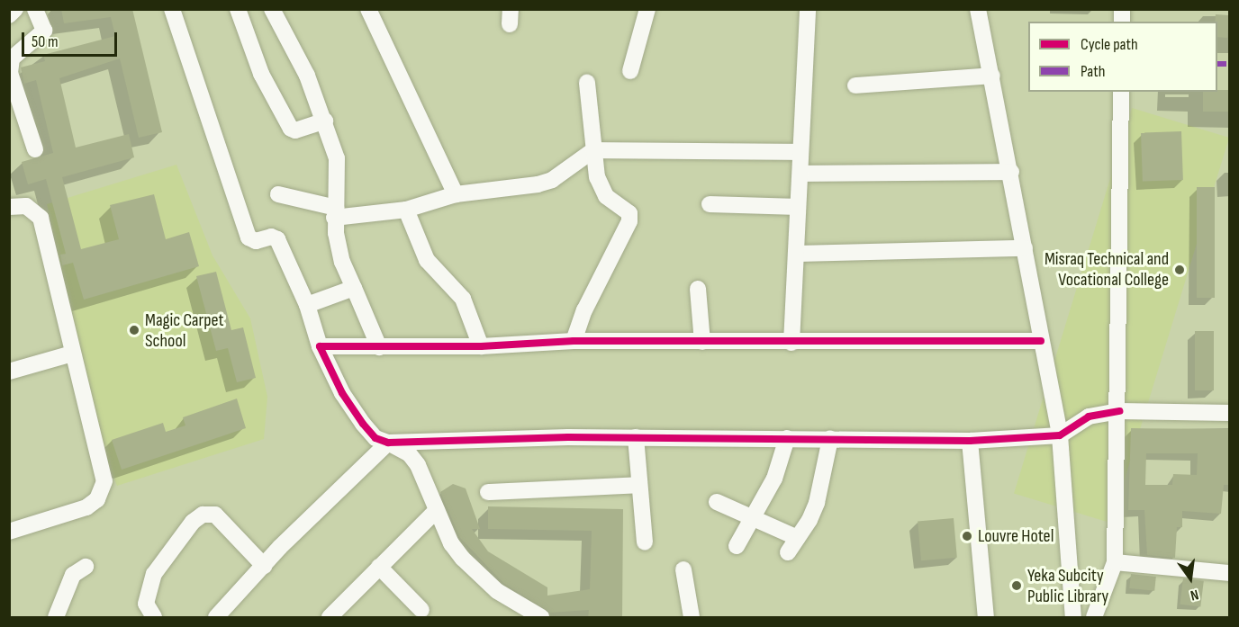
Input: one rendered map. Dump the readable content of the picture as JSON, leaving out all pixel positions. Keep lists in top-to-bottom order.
{
  "places": [
    "Misraq Technical and Vocational College",
    "Magic Carpet School",
    "Louvre Hotel",
    "Yeka Subcity Public Library"
  ],
  "legend": ["Cycle path", "Path"],
  "scale_bar": "50 m",
  "north": "bottom"
}
